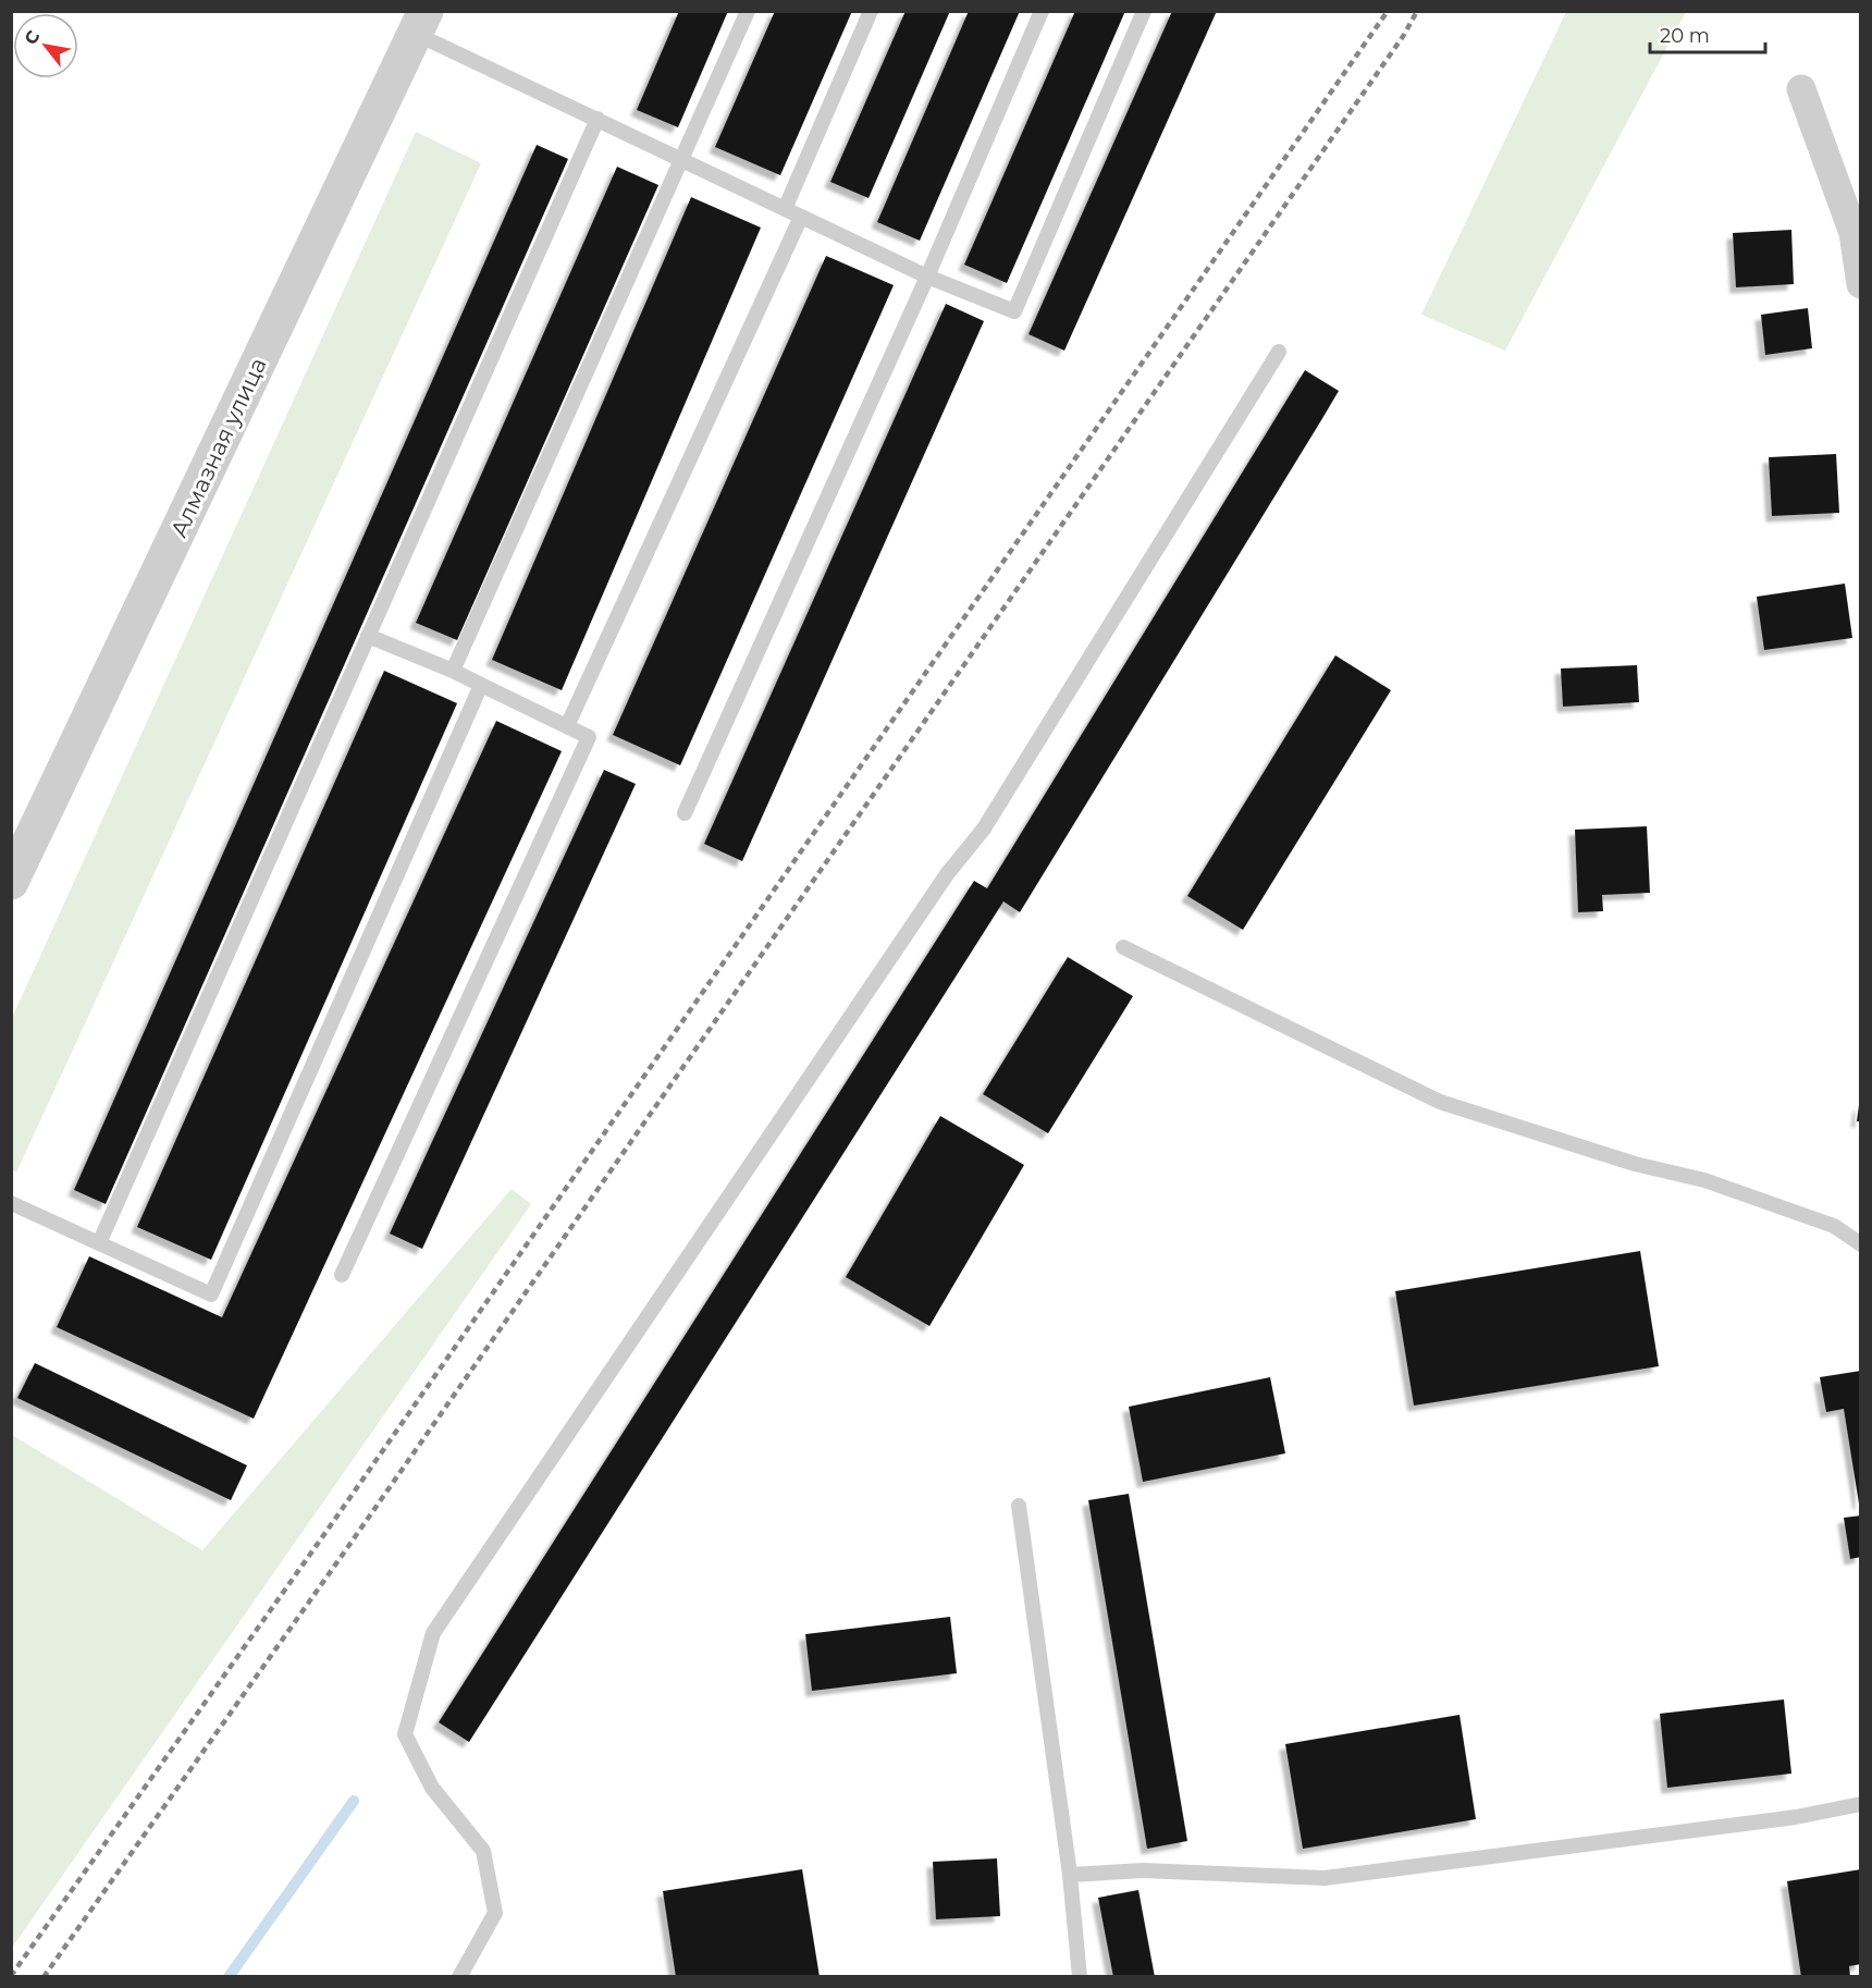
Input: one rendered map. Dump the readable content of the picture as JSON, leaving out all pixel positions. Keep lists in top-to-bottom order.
{
  "streets": {
    "street": ["Алмазная улица"]
  },
  "scale_bar": "20 m",
  "north": "top left"
}
